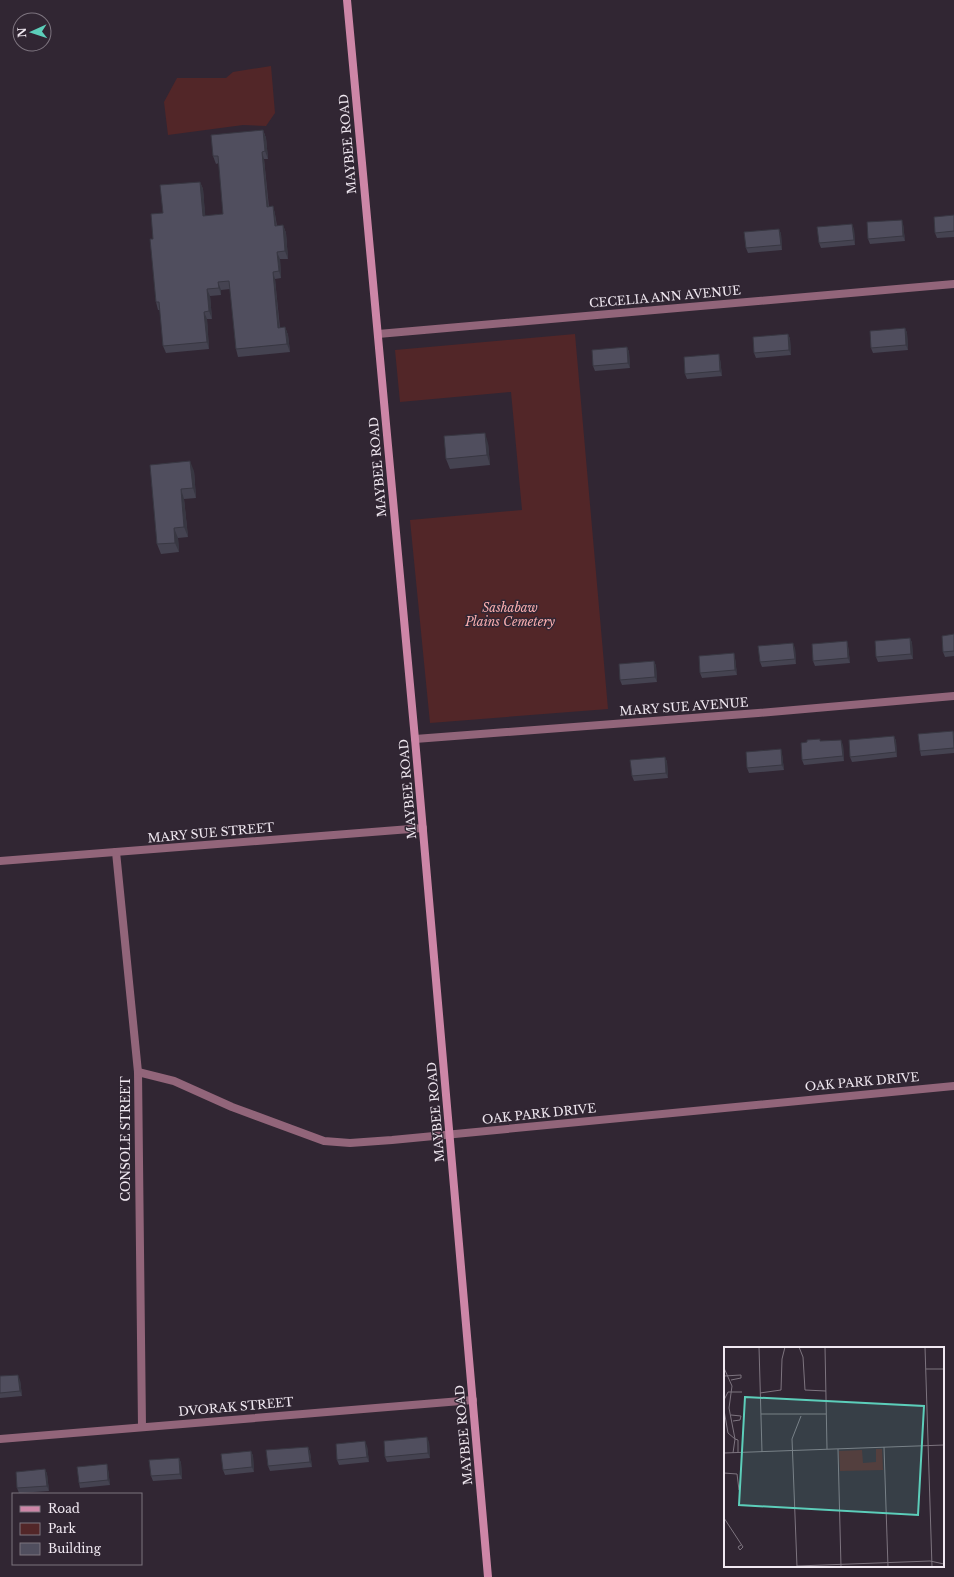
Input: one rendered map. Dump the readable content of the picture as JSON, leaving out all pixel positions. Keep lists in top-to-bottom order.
{
  "streets": {
    "main road": ["MAYBEE ROAD"],
    "street": [
      "CECELIA ANN AVENUE",
      "MARY SUE AVENUE",
      "MARY SUE STREET",
      "OAK PARK DRIVE",
      "CONSOLE STREET",
      "DVORAK STREET"
    ]
  },
  "crossings": [
    ["MAYBEE ROAD", "CECELIA ANN AVENUE"],
    ["MAYBEE ROAD", "MARY SUE AVENUE"],
    ["MAYBEE ROAD", "MARY SUE STREET"],
    ["MAYBEE ROAD", "OAK PARK DRIVE"],
    ["MAYBEE ROAD", "DVORAK STREET"],
    ["MARY SUE STREET", "CONSOLE STREET"],
    ["OAK PARK DRIVE", "CONSOLE STREET"],
    ["CONSOLE STREET", "DVORAK STREET"]
  ],
  "parks": ["Sashabaw Plains Cemetery"],
  "legend": ["Road", "Park", "Building"],
  "north": "left"
}
